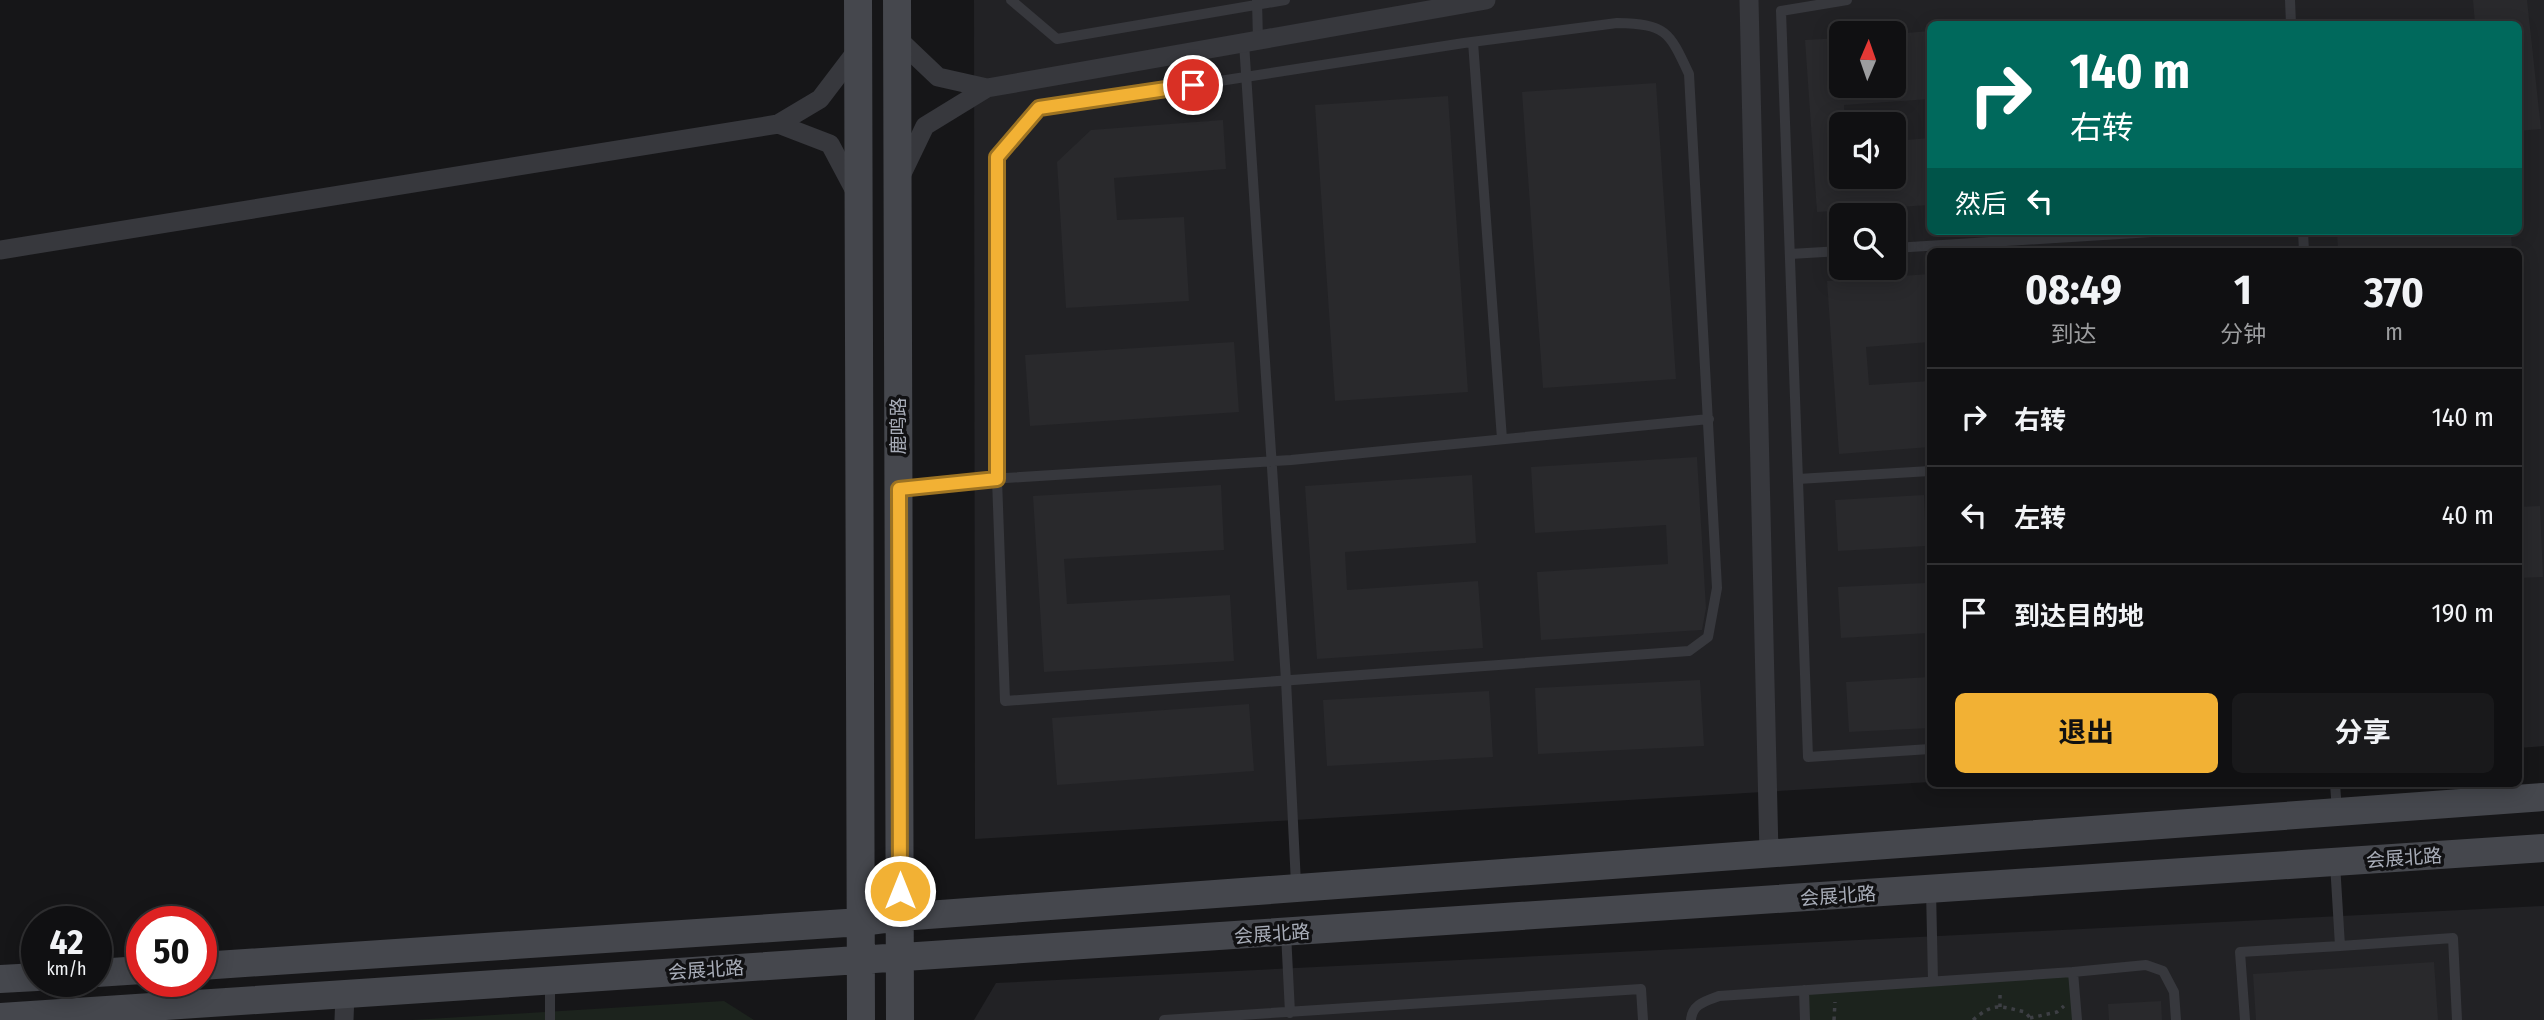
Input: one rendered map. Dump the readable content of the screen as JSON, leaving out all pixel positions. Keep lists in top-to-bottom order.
{
  "streets": {
    "main road": ["鹿鸣路", "会展北路"]
  },
  "crossings": [
    ["鹿鸣路", "会展北路"]
  ],
  "north": "top",
  "page": {
    "turn": ["140 m", "右转"],
    "then": "然后",
    "eta": [
      "08:49",
      "到达",
      "1",
      "分钟",
      "370",
      "m"
    ],
    "list": [
      {
        "name": "右转",
        "value": "140 m"
      },
      {
        "name": "左转",
        "value": "40 m"
      },
      {
        "name": "到达目的地",
        "value": "190 m"
      }
    ],
    "buttons": ["退出", "分享"],
    "speed": "42 km/h",
    "limit": "50"
  }
}
